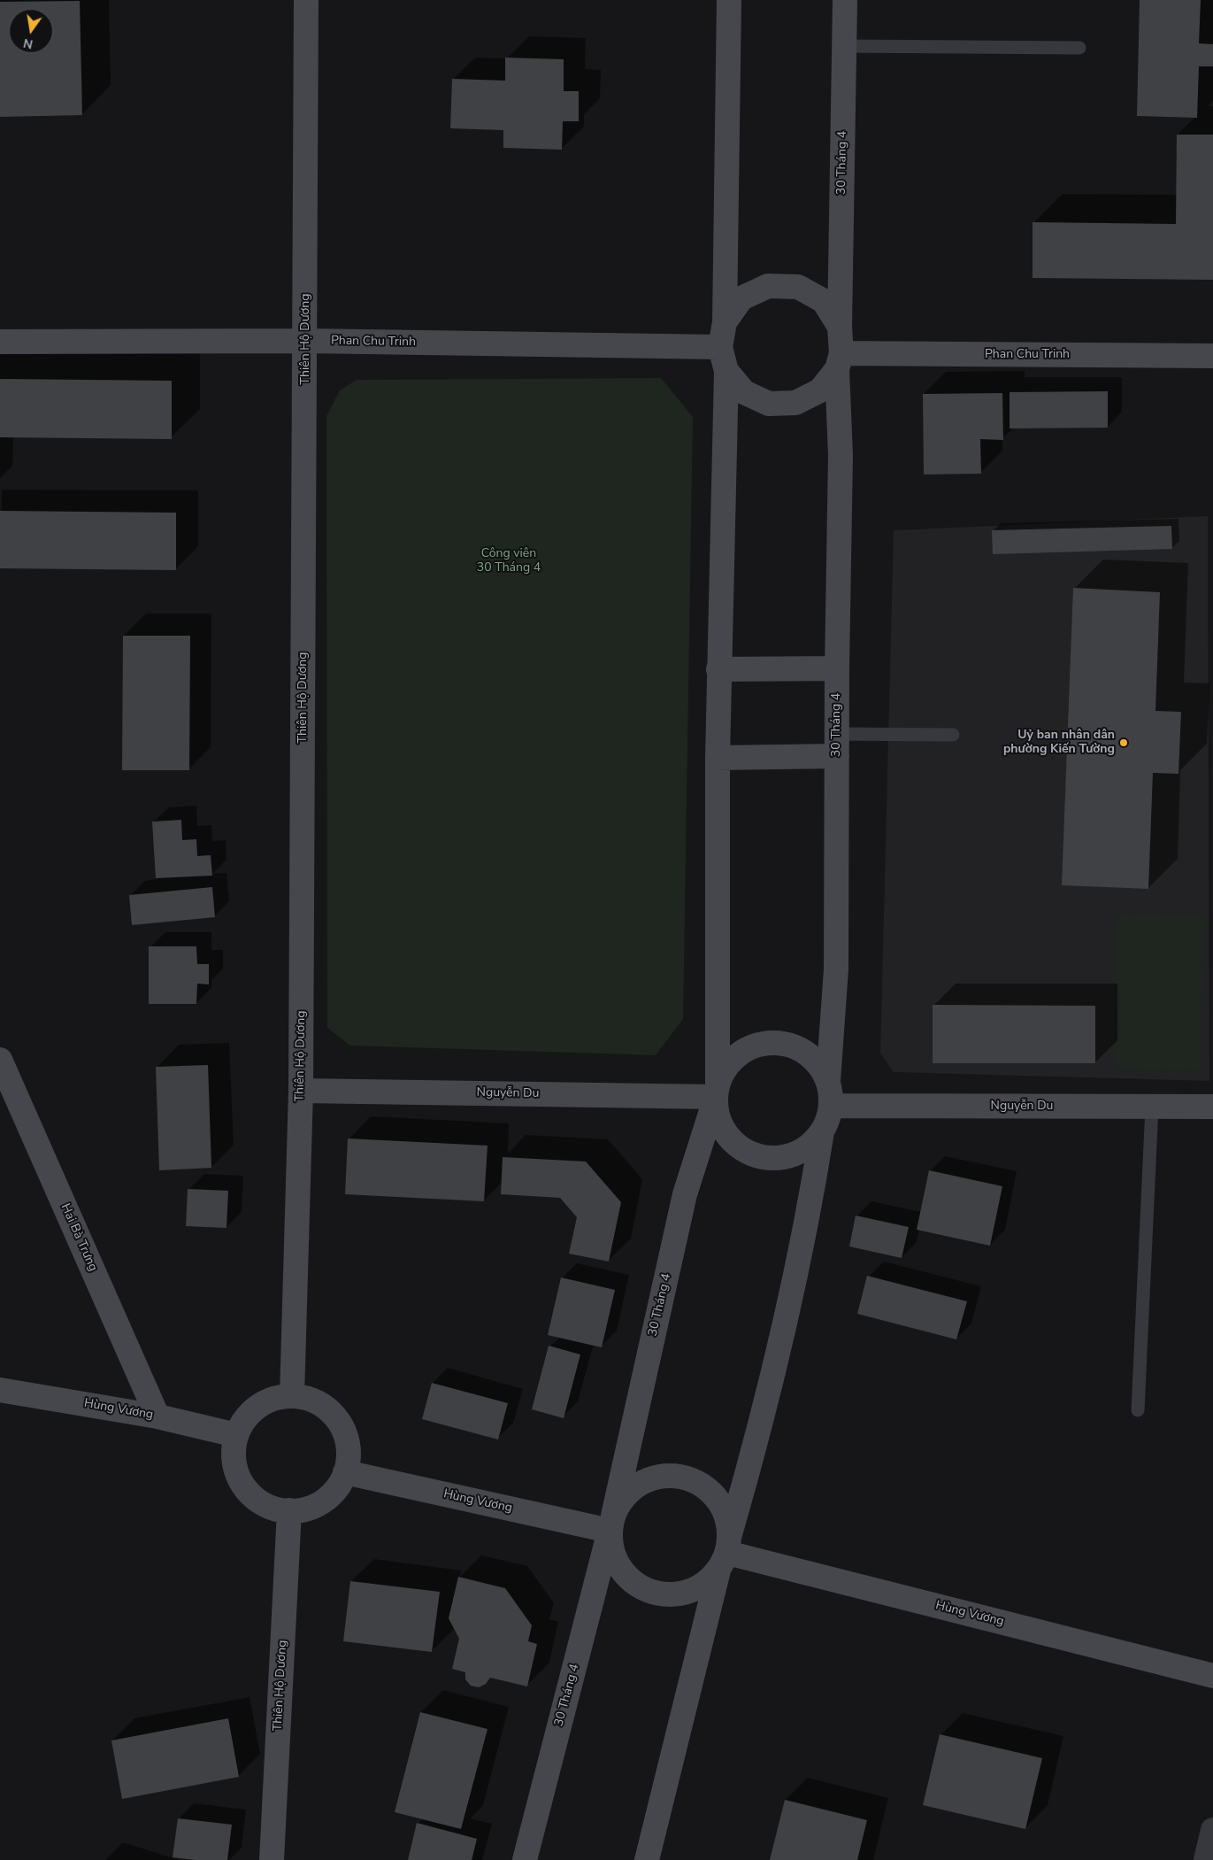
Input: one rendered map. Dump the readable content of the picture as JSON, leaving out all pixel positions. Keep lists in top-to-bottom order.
{
  "streets": {
    "street": [
      "30 Tháng 4",
      "Thiên Hộ Dương",
      "Phan Chu Trinh",
      "Nguyễn Du",
      "Hai Bà Trưng",
      "Hùng Vương"
    ]
  },
  "crossings": [
    ["30 Tháng 4", "Phan Chu Trinh"],
    ["30 Tháng 4", "Nguyễn Du"],
    ["30 Tháng 4", "Hùng Vương"],
    ["Thiên Hộ Dương", "Phan Chu Trinh"],
    ["Thiên Hộ Dương", "Nguyễn Du"],
    ["Thiên Hộ Dương", "Hùng Vương"],
    ["Hai Bà Trưng", "Hùng Vương"]
  ],
  "parks": ["Công viên 30 Tháng 4"],
  "places": ["Uỷ ban nhân dân phường Kiến Tường"],
  "north": "bottom"
}
